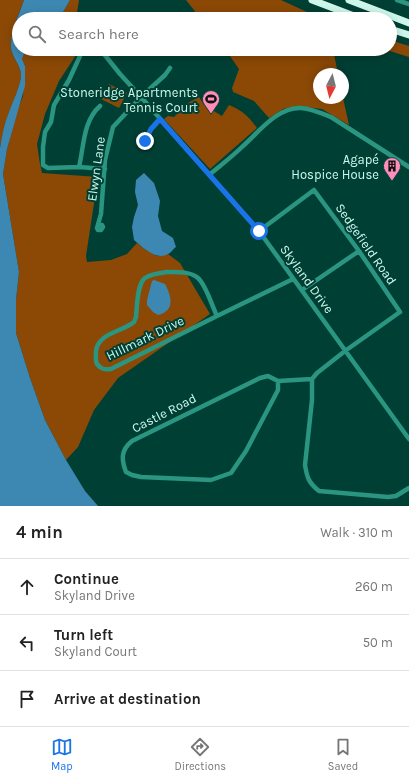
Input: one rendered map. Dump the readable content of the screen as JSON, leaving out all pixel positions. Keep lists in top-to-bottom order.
{
  "streets": {
    "street": [
      "Elwyn Lane",
      "Sedgefield Road",
      "Skyland Drive",
      "Hillmark Drive",
      "Castle Road"
    ]
  },
  "crossings": [
    ["Elwyn Lane", "Skyland Drive"],
    ["Sedgefield Road", "Skyland Drive"],
    ["Skyland Drive", "Hillmark Drive"]
  ],
  "places": {
    "sports": ["Stoneridge Apartments Tennis Court"],
    "building": ["Agapé Hospice House"]
  },
  "north": "bottom",
  "page": {
    "search": "Search here",
    "heading": ["4 min", "Walk · 310 m"],
    "list": [
      ["Continue", "Skyland Drive", "260 m"],
      ["Turn left", "Skyland Court", "50 m"],
      "Arrive at destination"
    ],
    "nav": ["Map", "Directions", "Saved"]
  }
}
